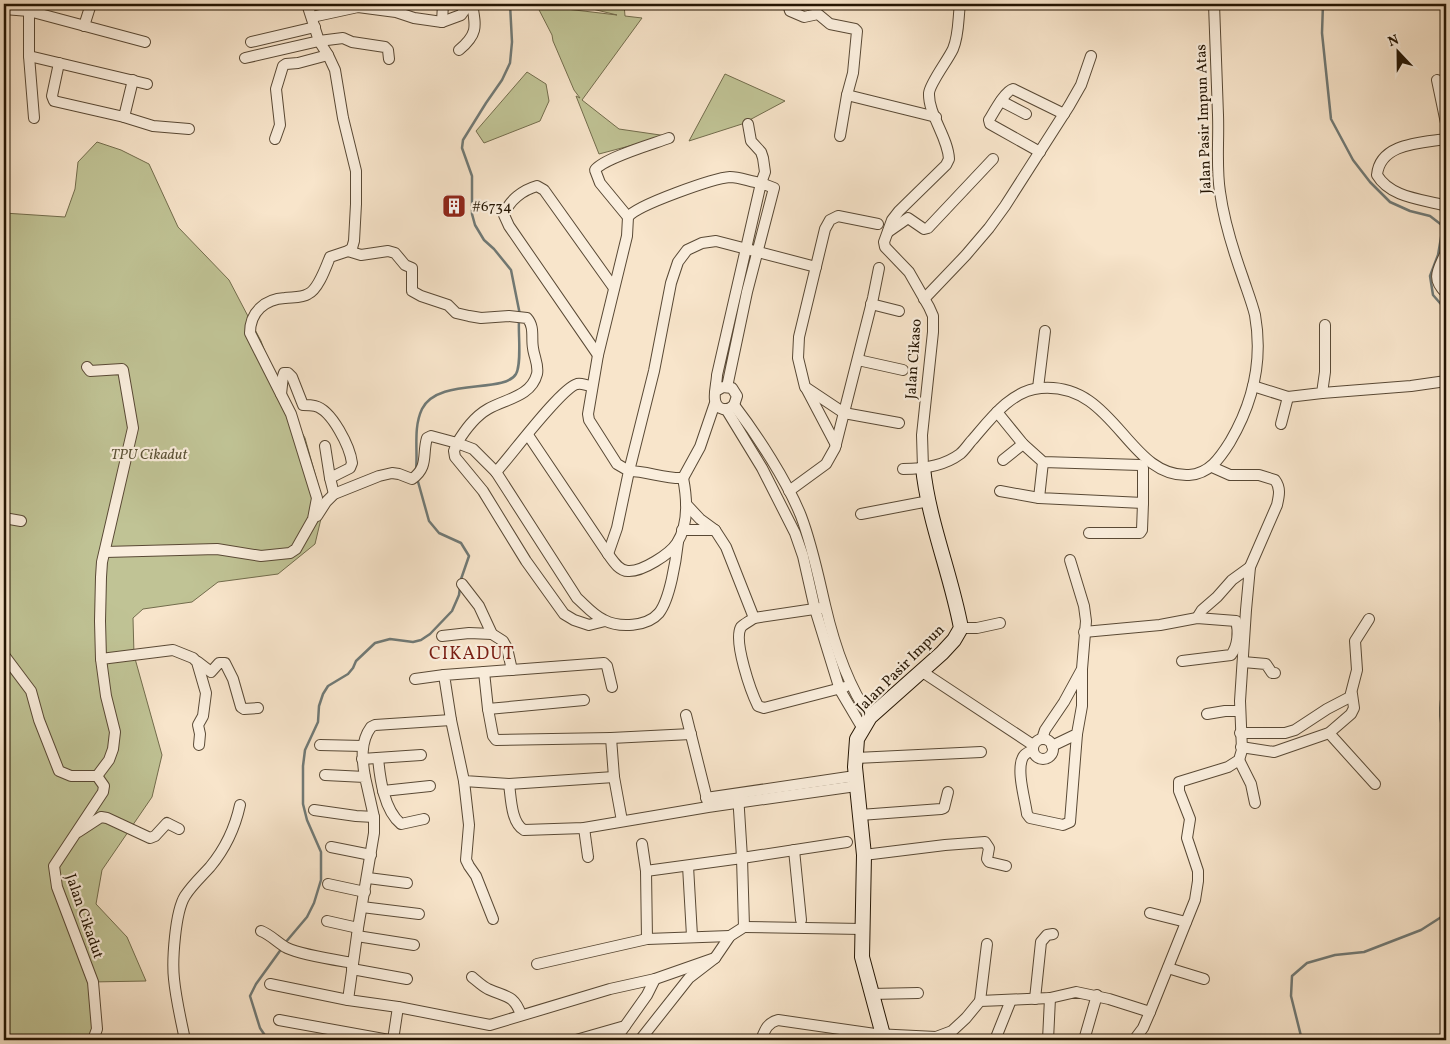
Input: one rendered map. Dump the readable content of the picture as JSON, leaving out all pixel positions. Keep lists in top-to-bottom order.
{
  "streets": {
    "street": [
      "Jalan Pasir Impun Atas",
      "Jalan Cikaso",
      "Jalan Pasir Impun",
      "Jalan Cikadut"
    ]
  },
  "crossings": [
    ["Jalan Cikaso", "Jalan Pasir Impun"]
  ],
  "districts": ["CIKADUT"],
  "parks": ["TPU Cikadut"],
  "places": {
    "building": ["#6734"]
  },
  "north": "top"
}
